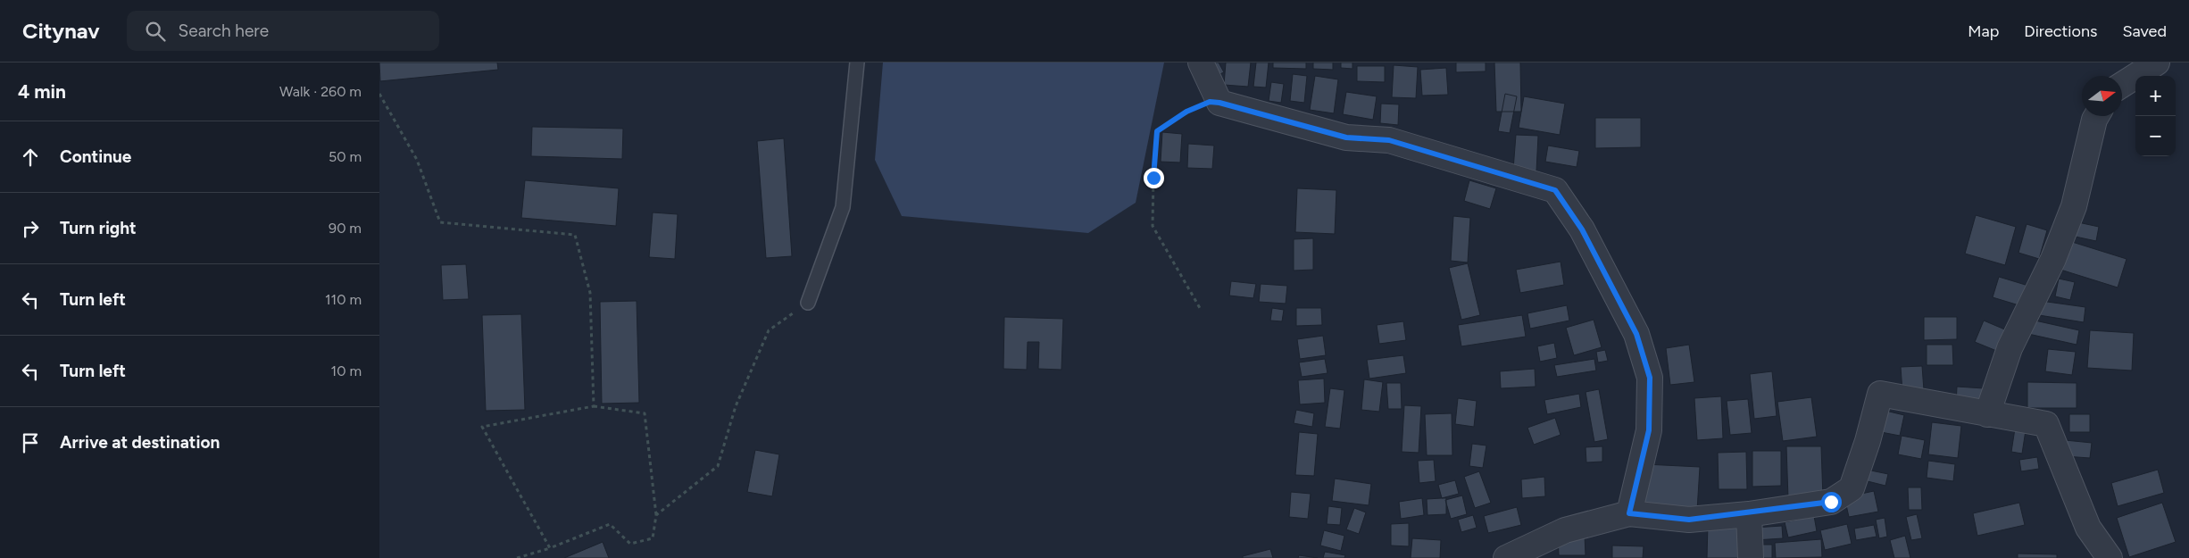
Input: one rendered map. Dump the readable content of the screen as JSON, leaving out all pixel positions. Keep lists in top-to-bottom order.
{
  "north": "right",
  "page": {
    "header": "Citynav",
    "search": "Search here",
    "nav": ["Map", "Directions", "Saved"],
    "heading": ["4 min", "Walk · 260 m"],
    "map_buttons": ["+", "−"],
    "list": [
      ["Continue", "50 m"],
      ["Turn right", "90 m"],
      ["Turn left", "110 m"],
      ["Turn left", "10 m"],
      "Arrive at destination"
    ]
  }
}
